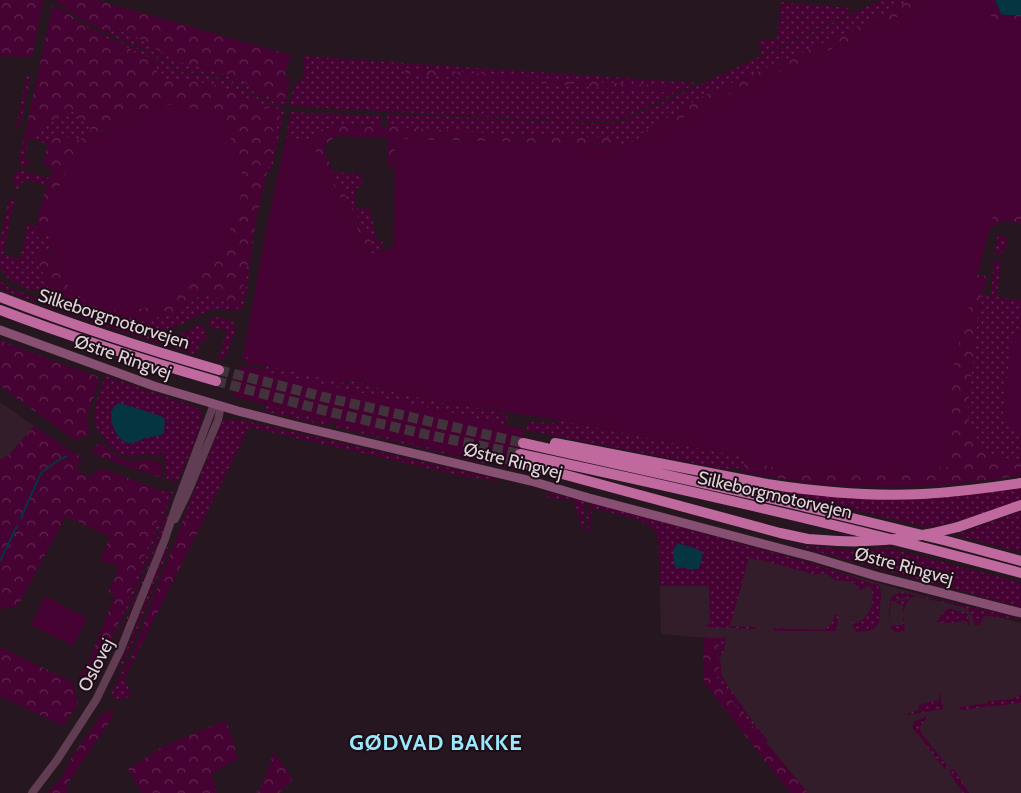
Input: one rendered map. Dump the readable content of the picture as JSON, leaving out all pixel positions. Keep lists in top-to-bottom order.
{
  "streets": {
    "highway": ["Silkeborgmotorvejen"],
    "main road": ["Østre Ringvej"],
    "street": ["Oslovej"]
  },
  "crossings": [
    ["Østre Ringvej", "Oslovej"]
  ],
  "districts": ["GØDVAD BAKKE"]
}
